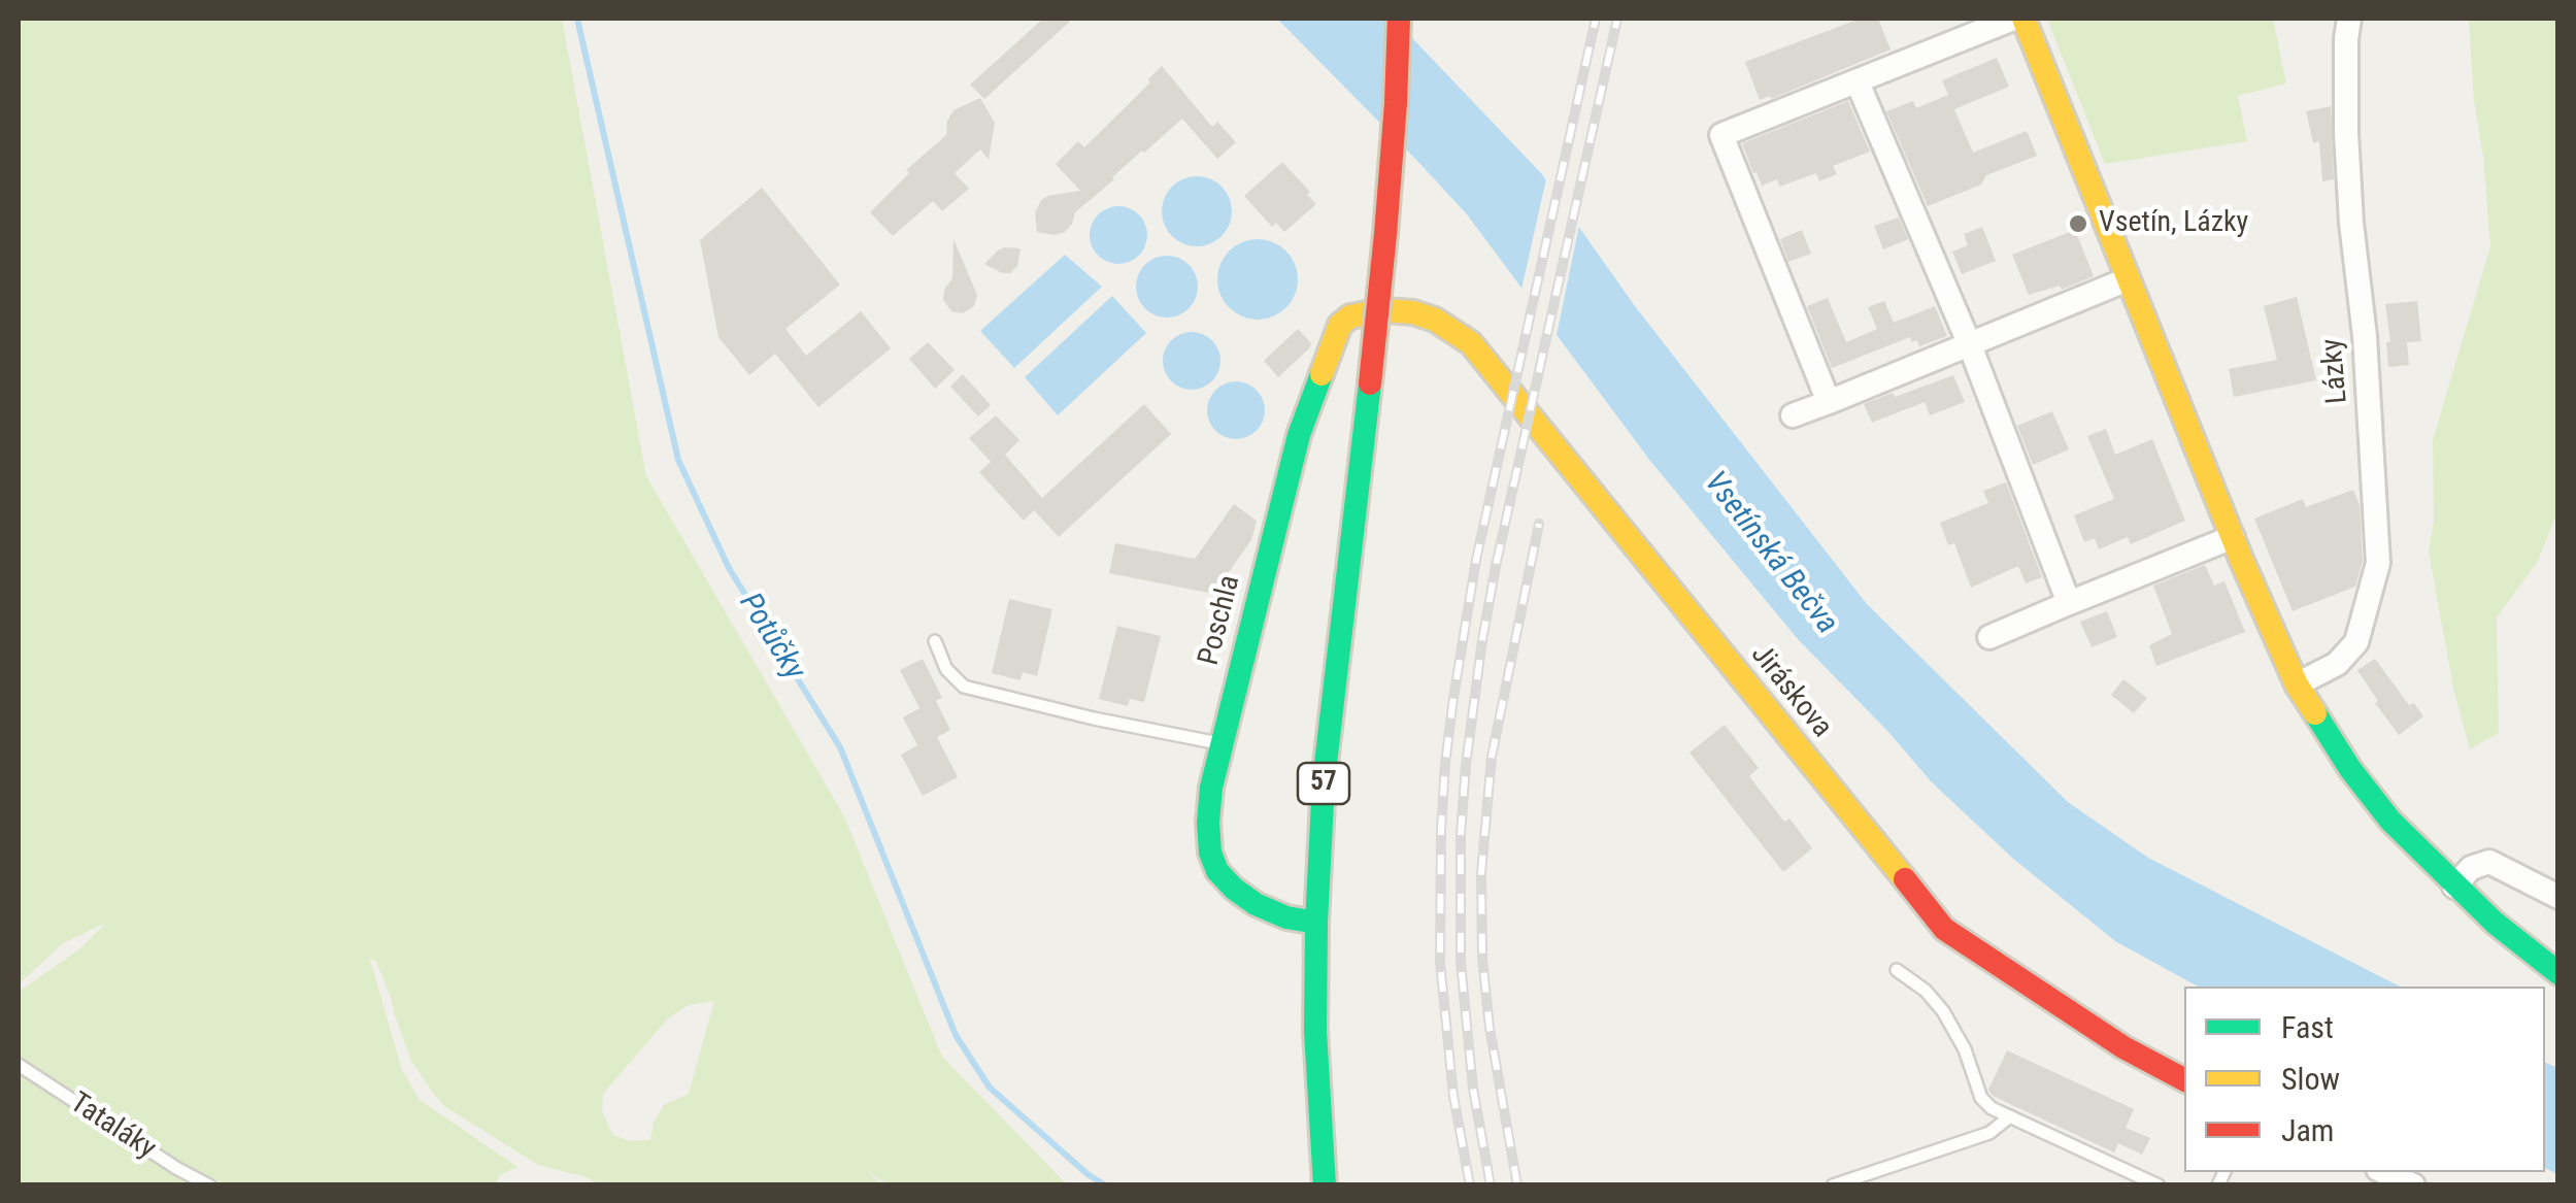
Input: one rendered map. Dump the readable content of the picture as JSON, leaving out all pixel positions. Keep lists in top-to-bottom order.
{
  "streets": {
    "street": [
      "Lázky",
      "Poschla",
      "Jiráskova",
      "57"
    ],
    "lane": ["Tataláky"]
  },
  "crossings": [
    ["Poschla", "Jiráskova"],
    ["Poschla", "57"]
  ],
  "water": ["Vsetínská Bečva", "Potůčky"],
  "places": ["Vsetín, Lázky"],
  "legend": ["Fast", "Slow", "Jam"]
}
